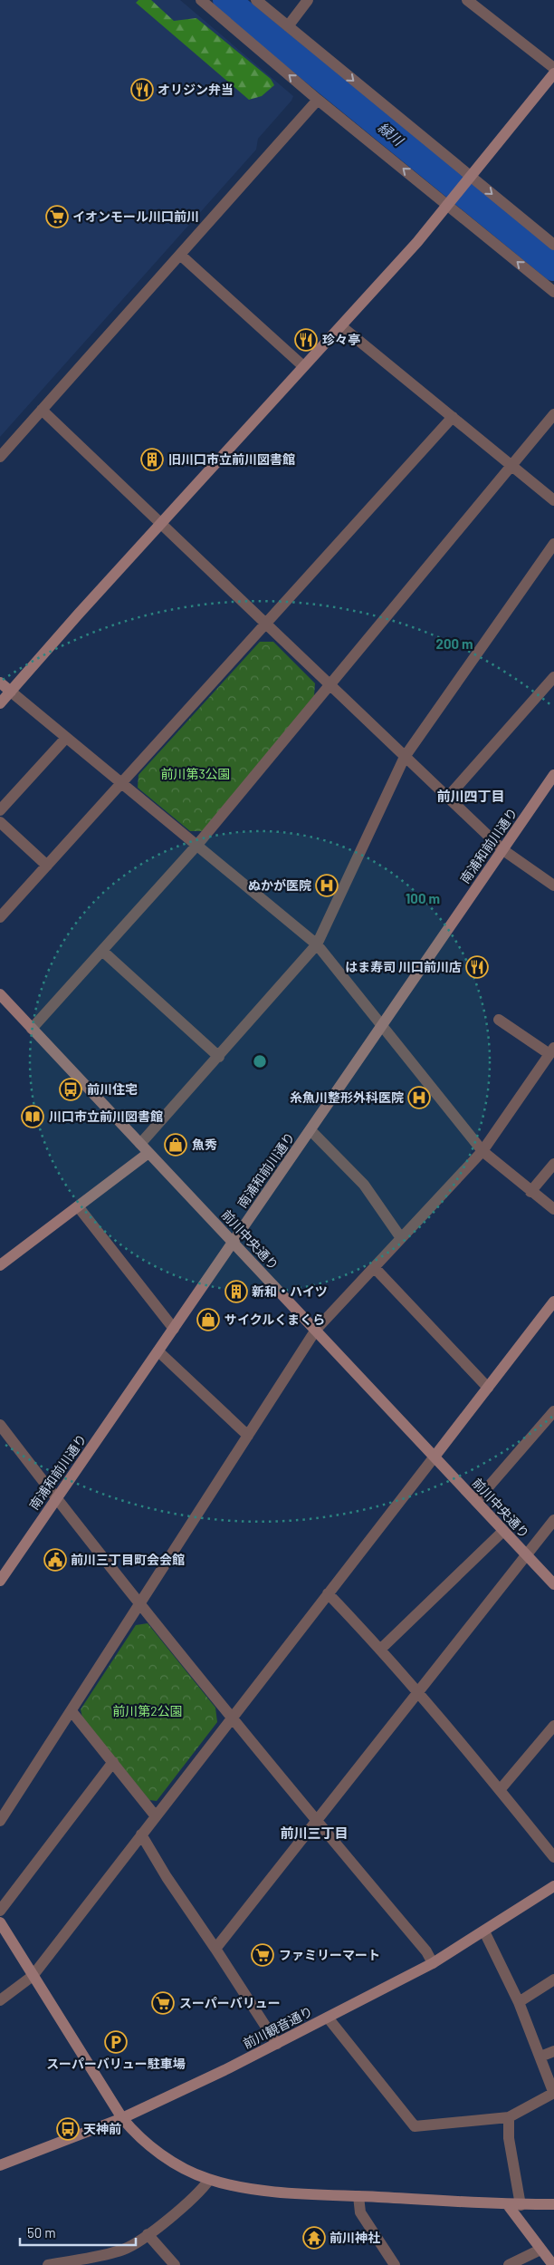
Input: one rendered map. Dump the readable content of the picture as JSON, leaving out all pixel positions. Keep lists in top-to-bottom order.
{
  "streets": {
    "street": ["南浦和前川通り", "前川中央通り", "前川観音通り"]
  },
  "crossings": [
    ["南浦和前川通り", "前川中央通り"]
  ],
  "districts": ["前川四丁目", "前川三丁目"],
  "water": ["緑川"],
  "parks": ["前川第3公園", "前川第2公園"],
  "places": {
    "restaurant": ["オリジン弁当", "珍々亭", "はま寿司 川口前川店"],
    "supermarket": ["イオンモール川口前川", "ファミリーマート", "スーパーバリュー"],
    "building": ["旧川口市立前川図書館", "新和・ハイツ"],
    "hospital": ["ぬかが医院", "糸魚川整形外科医院"],
    "bus stop": ["前川住宅", "天神前"],
    "library": ["川口市立前川図書館"],
    "shop": ["魚秀", "サイクルくまくら"],
    "public building": ["前川三丁目町会会館"],
    "parking": ["スーパーバリュー駐車場"],
    "temple": ["前川神社"]
  },
  "scale_bar": "50 m",
  "rings": ["200 m", "100 m"]
}
